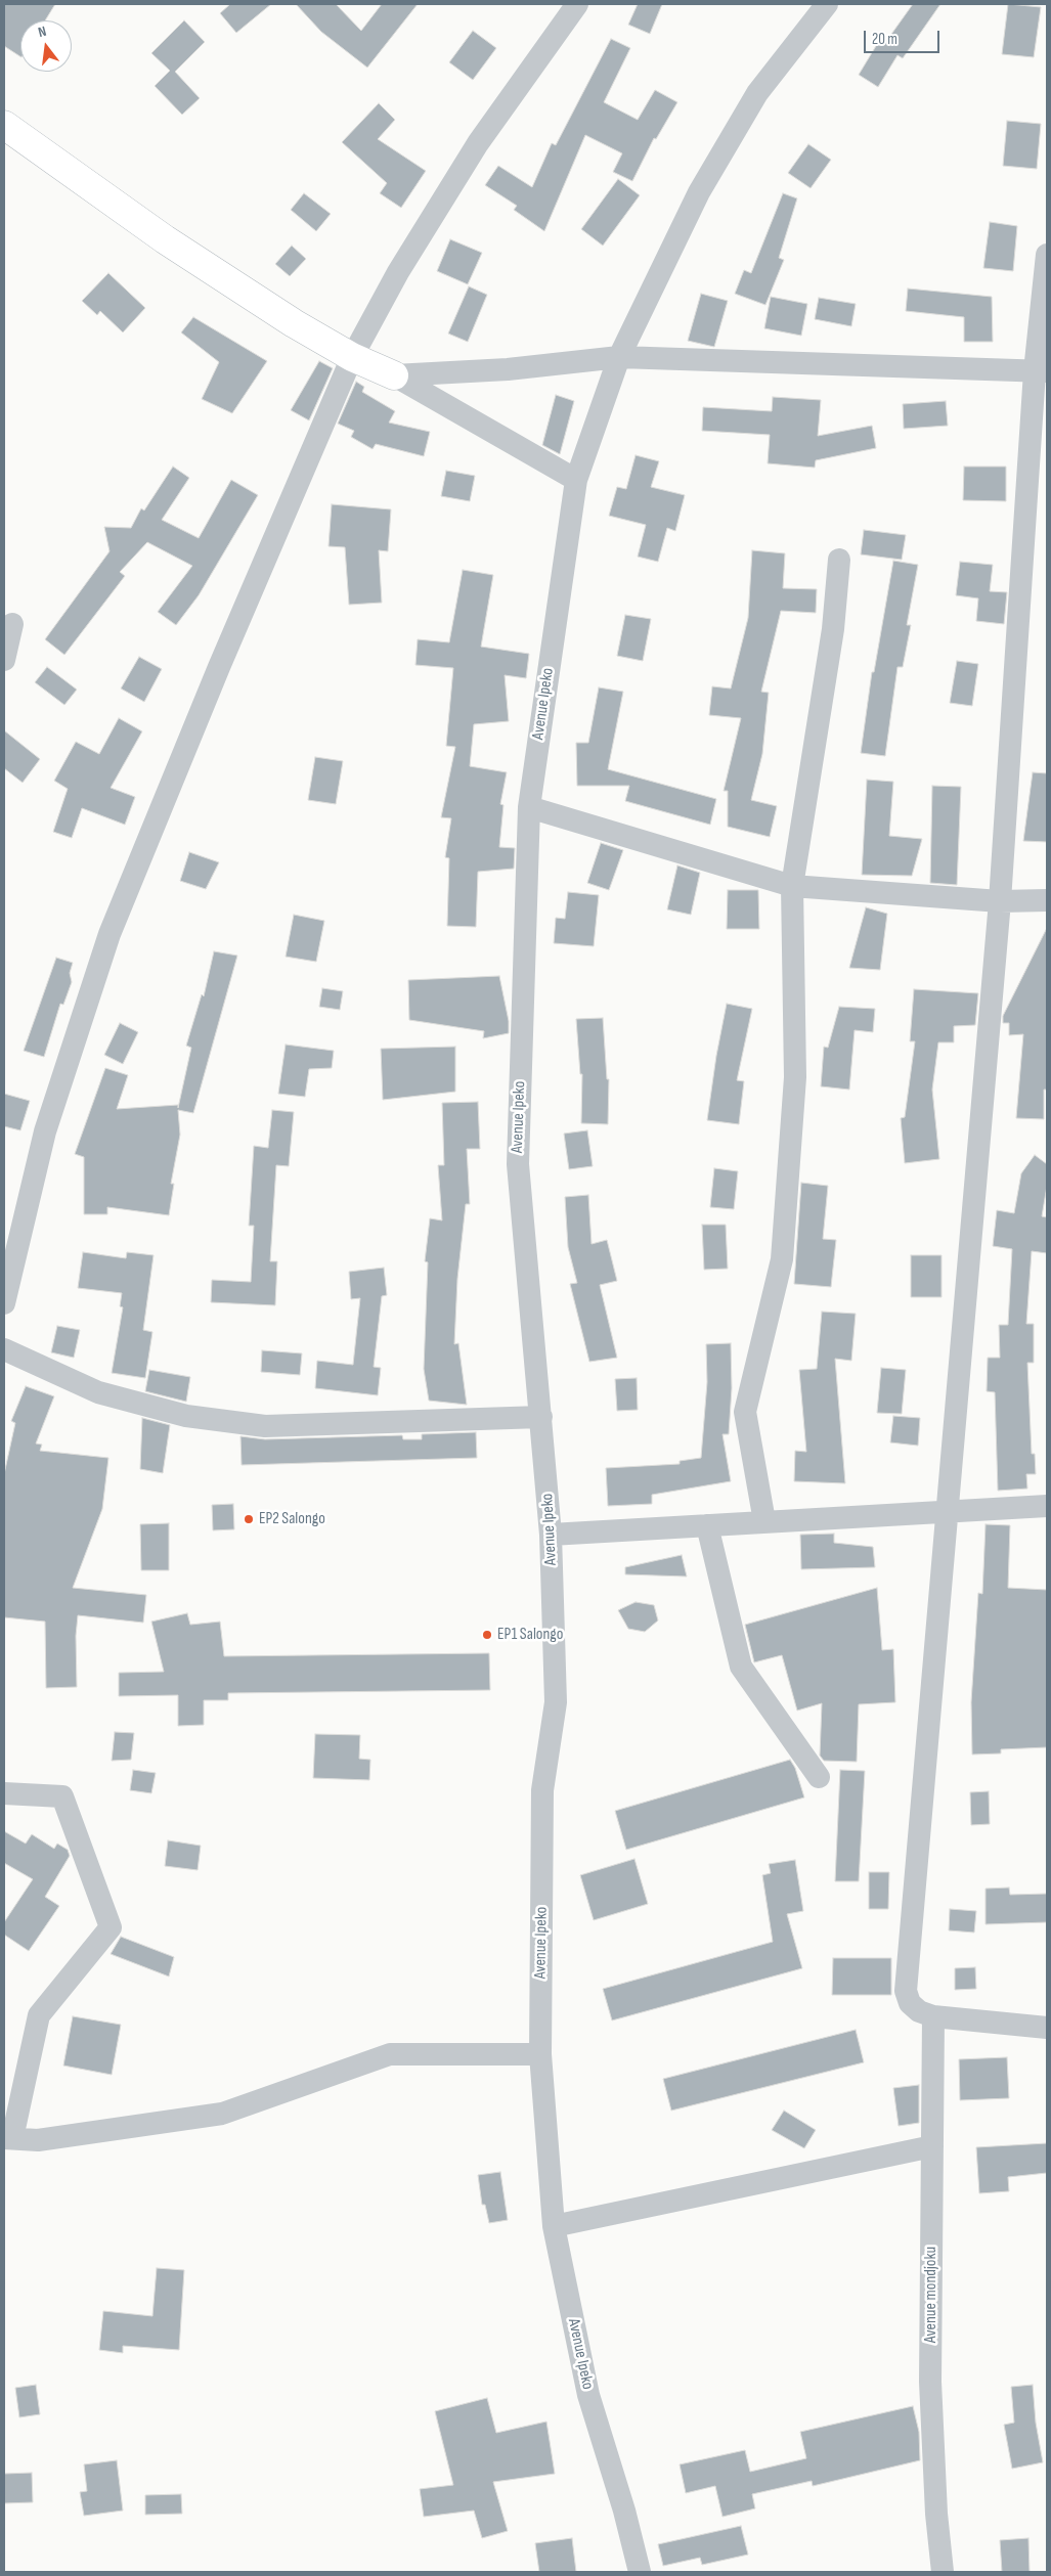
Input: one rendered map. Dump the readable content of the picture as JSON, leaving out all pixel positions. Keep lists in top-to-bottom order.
{
  "streets": {
    "street": ["Avenue Ipeko", "Avenue mondjoku"]
  },
  "places": ["EP2 Salongo", "EP1 Salongo"],
  "scale_bar": "20 m",
  "north": "top"
}
